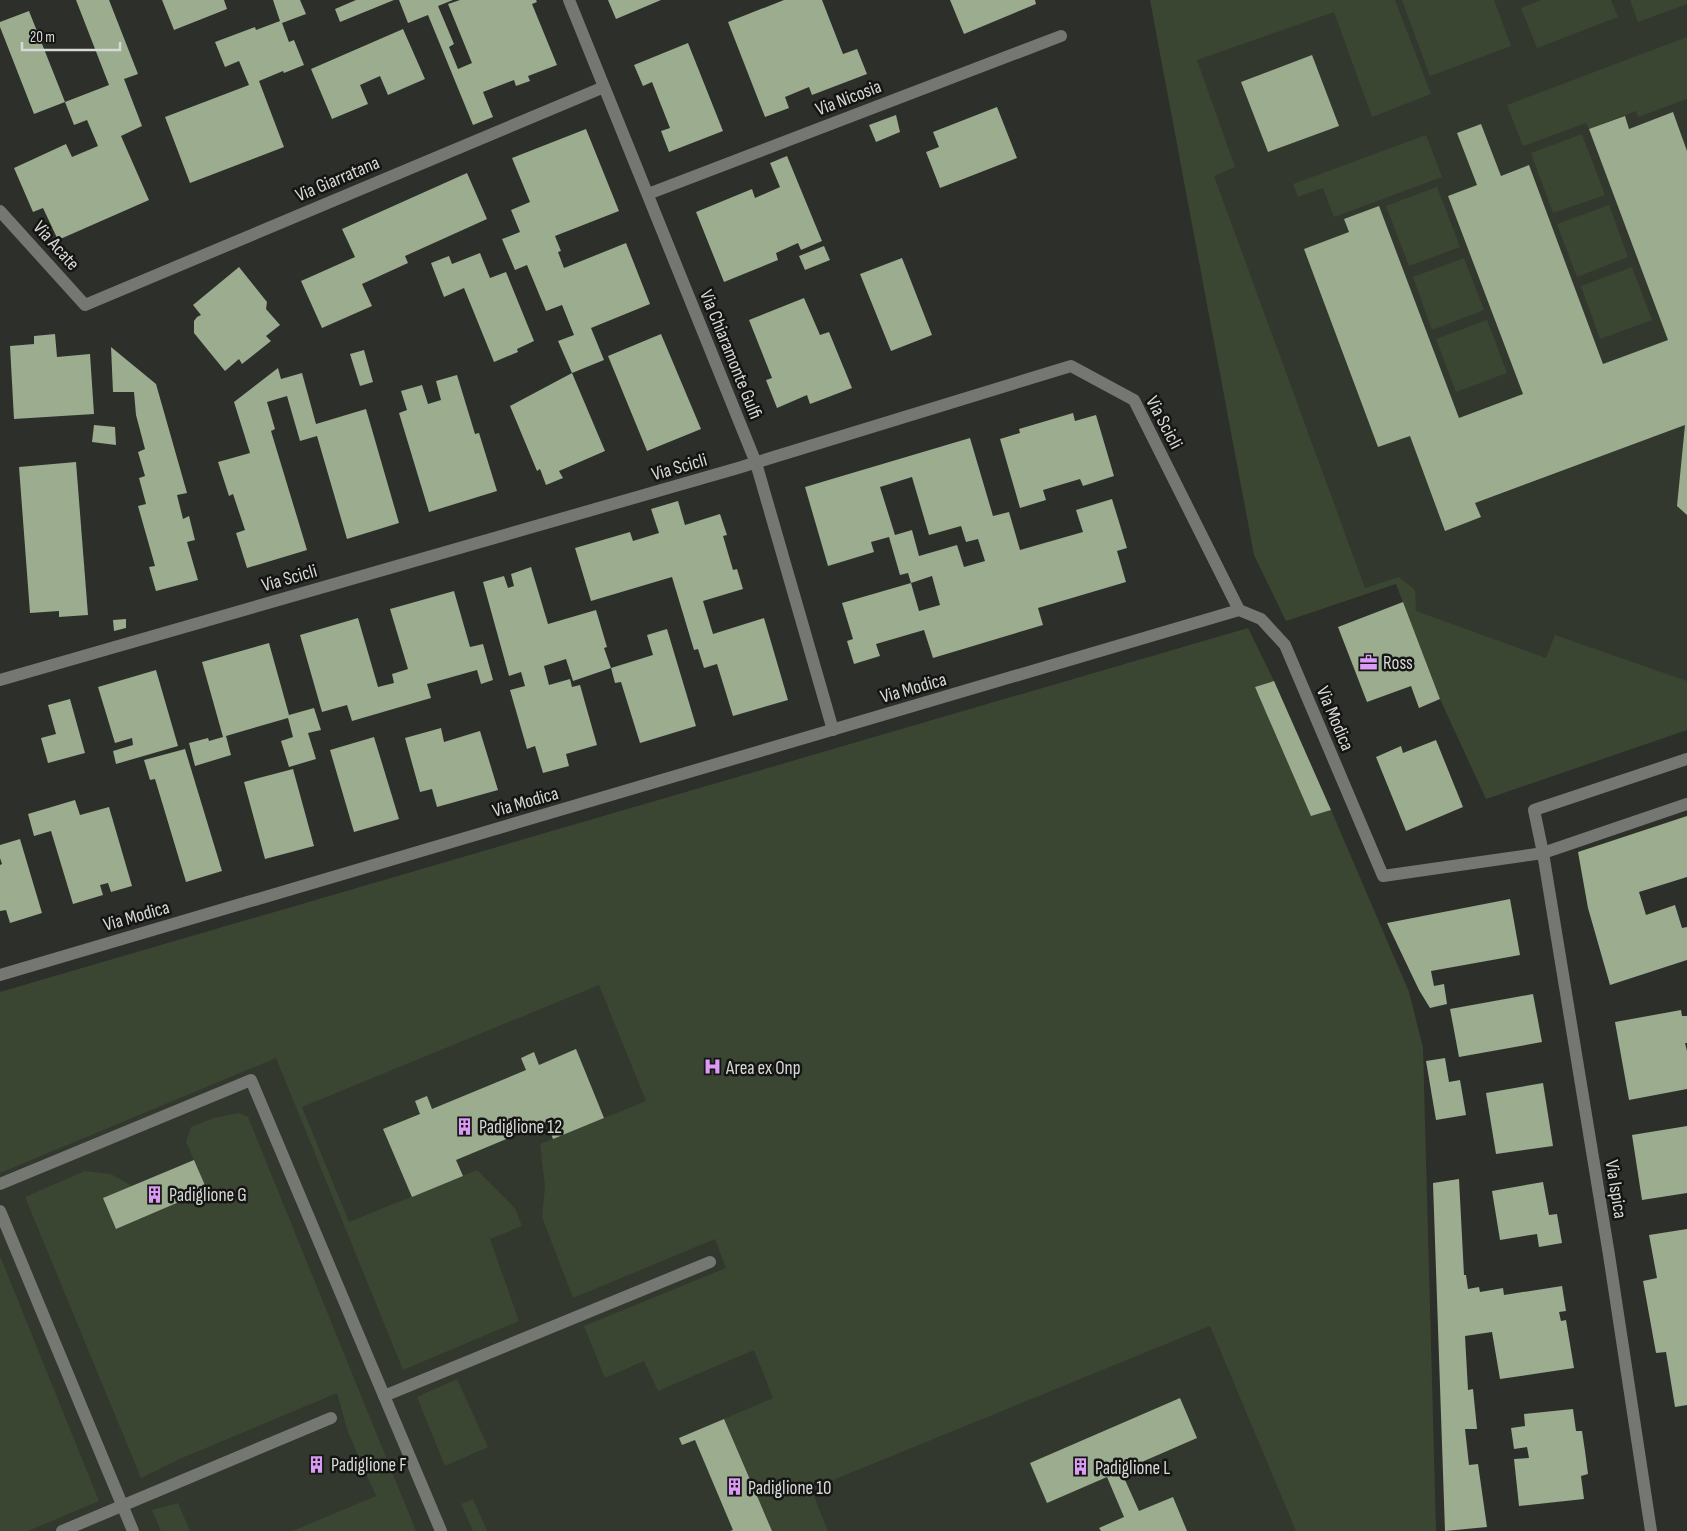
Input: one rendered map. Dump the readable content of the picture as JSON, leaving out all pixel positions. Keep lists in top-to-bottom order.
{
  "streets": {
    "street": [
      "Via Nicosia",
      "Via Giarratana",
      "Via Acate",
      "Via Chiaramonte Gulfi",
      "Via Scicli",
      "Via Modica",
      "Via Ispica"
    ]
  },
  "crossings": [
    ["Via Nicosia", "Via Chiaramonte Gulfi"],
    ["Via Giarratana", "Via Acate"],
    ["Via Giarratana", "Via Chiaramonte Gulfi"],
    ["Via Chiaramonte Gulfi", "Via Scicli"],
    ["Via Chiaramonte Gulfi", "Via Modica"],
    ["Via Scicli", "Via Modica"],
    ["Via Modica", "Via Ispica"]
  ],
  "places": {
    "office": ["Ross"],
    "hospital": ["Area ex Onp"],
    "building": [
      "Padiglione 12",
      "Padiglione G",
      "Padiglione F",
      "Padiglione L",
      "Padiglione 10"
    ]
  },
  "scale_bar": "20 m"
}
